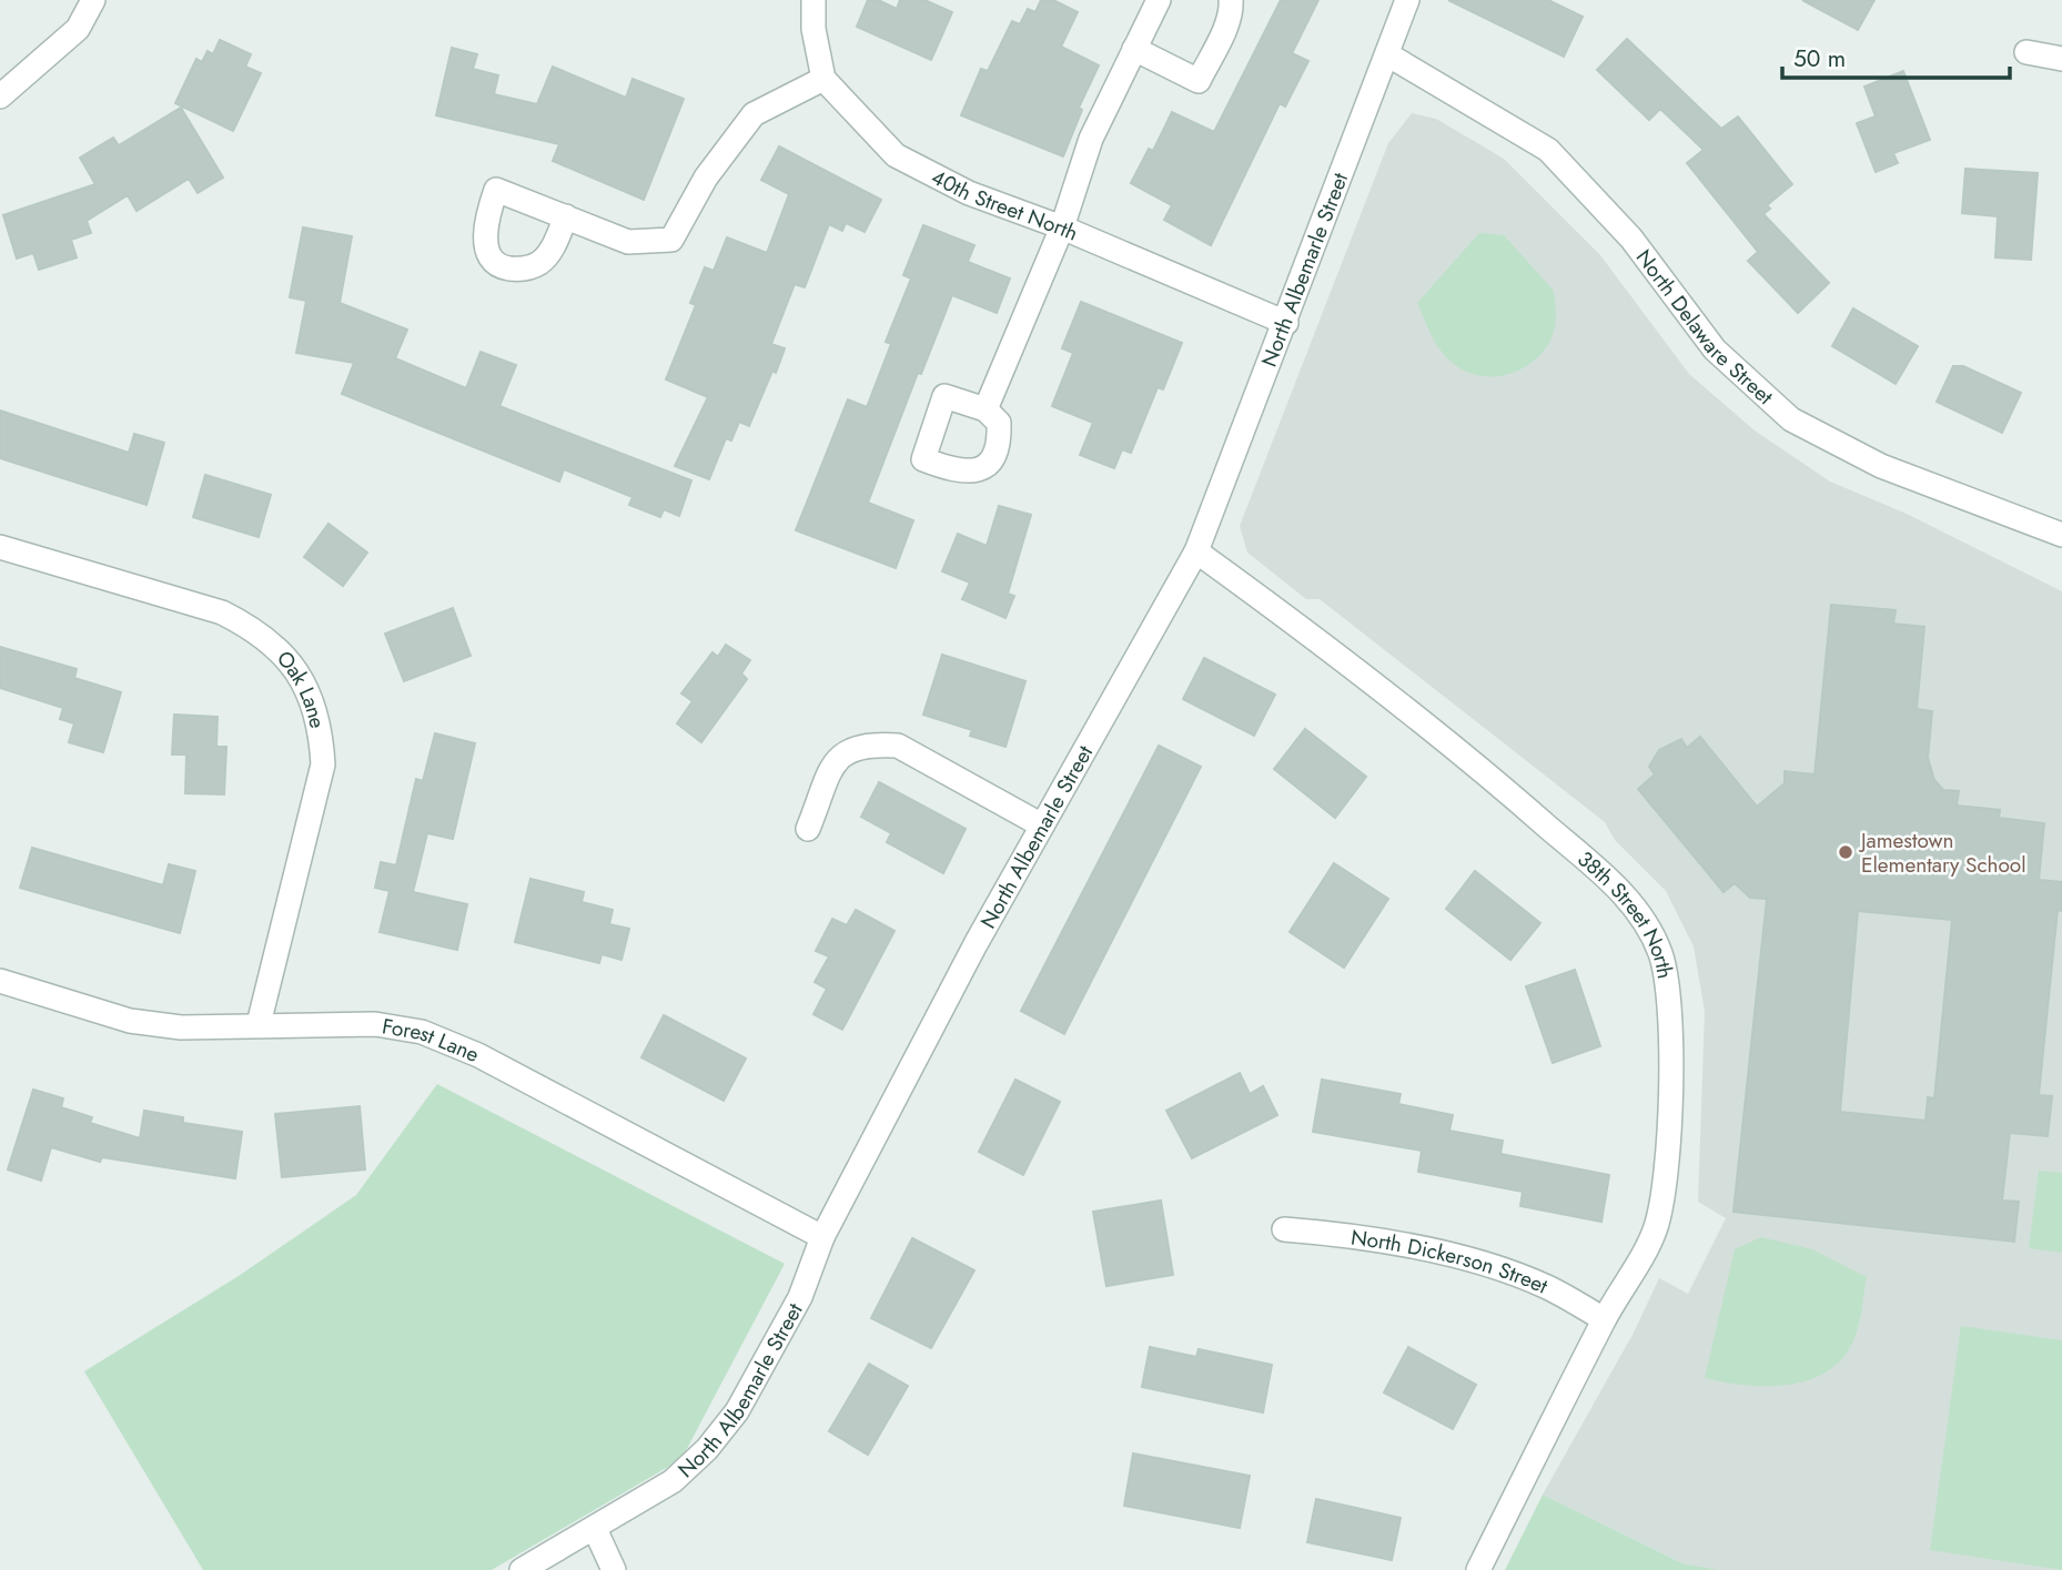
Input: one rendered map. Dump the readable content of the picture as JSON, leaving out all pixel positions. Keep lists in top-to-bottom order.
{
  "streets": {
    "street": [
      "40th Street North",
      "North Albemarle Street",
      "North Delaware Street",
      "Oak Lane",
      "38th Street North",
      "Forest Lane",
      "North Dickerson Street"
    ]
  },
  "crossings": [
    ["40th Street North", "North Albemarle Street"],
    ["North Albemarle Street", "North Delaware Street"],
    ["North Albemarle Street", "38th Street North"],
    ["North Albemarle Street", "Forest Lane"],
    ["Oak Lane", "Forest Lane"],
    ["38th Street North", "North Dickerson Street"]
  ],
  "places": ["Jamestown Elementary School"],
  "scale_bar": "50 m"
}
